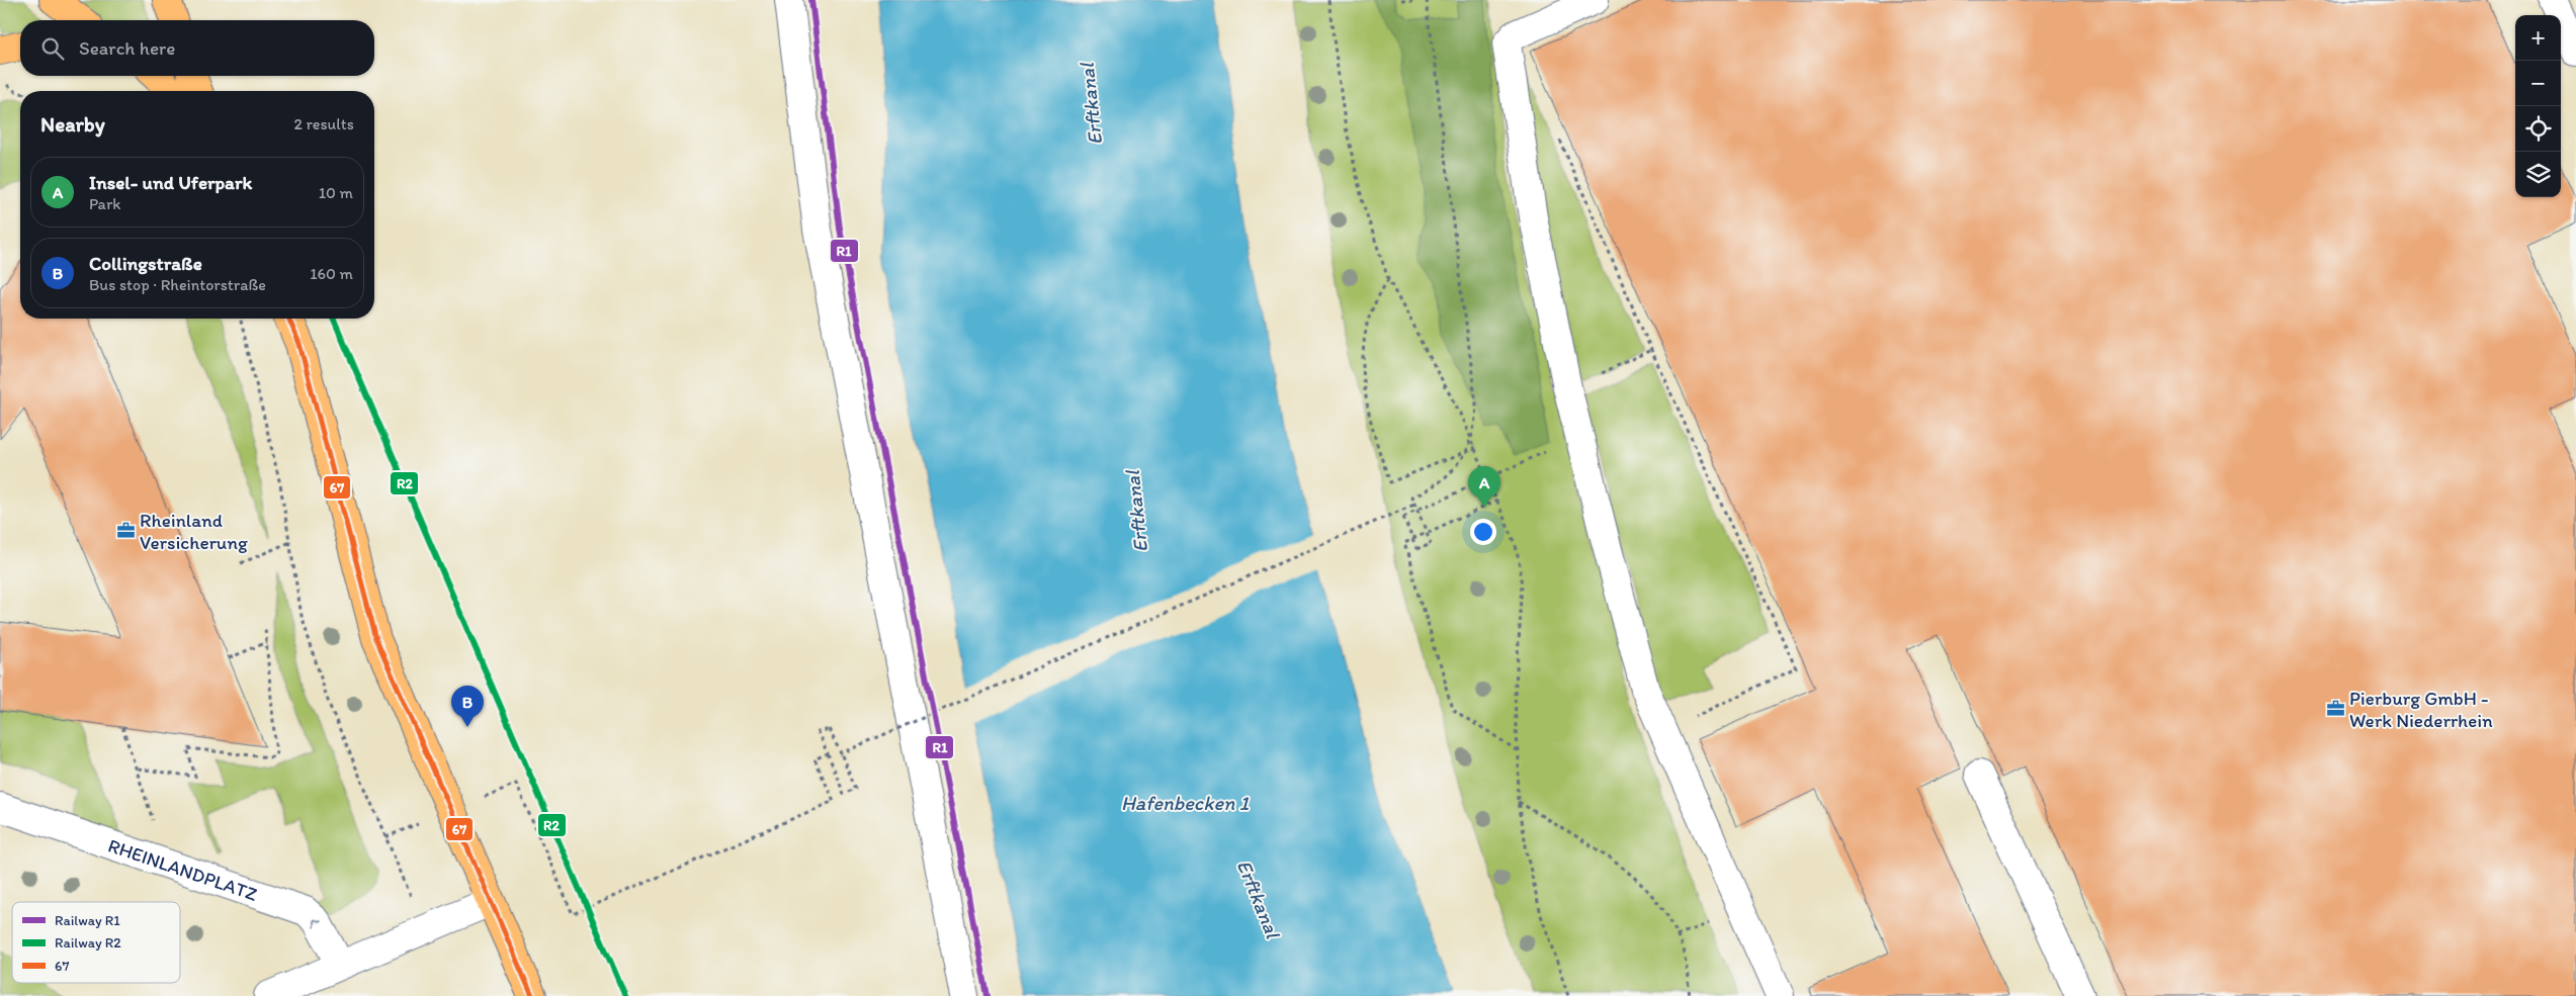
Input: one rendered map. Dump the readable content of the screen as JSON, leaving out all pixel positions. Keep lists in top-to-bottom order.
{
  "streets": {
    "street": ["RHEINLANDPLATZ"]
  },
  "one_way": ["RHEINLANDPLATZ"],
  "water": ["Erftkanal", "Hafenbecken 1"],
  "places": {
    "office": ["Rheinland Versicherung", "Pierburg GmbH - Werk Niederrhein"]
  },
  "lines": ["rail line R1", "rail line R2", "transit line 67"],
  "legend": ["Railway R1", "Railway R2", "67"],
  "page": {
    "map_buttons": ["+", "−"],
    "search": "Search here",
    "heading": ["Nearby", "2 results"],
    "list": [
      {
        "mark": "A",
        "name": "Insel- und Uferpark",
        "note": "Park",
        "value": "10 m"
      },
      {
        "mark": "B",
        "name": "Collingstraße",
        "note": "Bus stop · Rheintorstraße",
        "value": "160 m"
      }
    ],
    "pins": ["A", "B"]
  }
}
